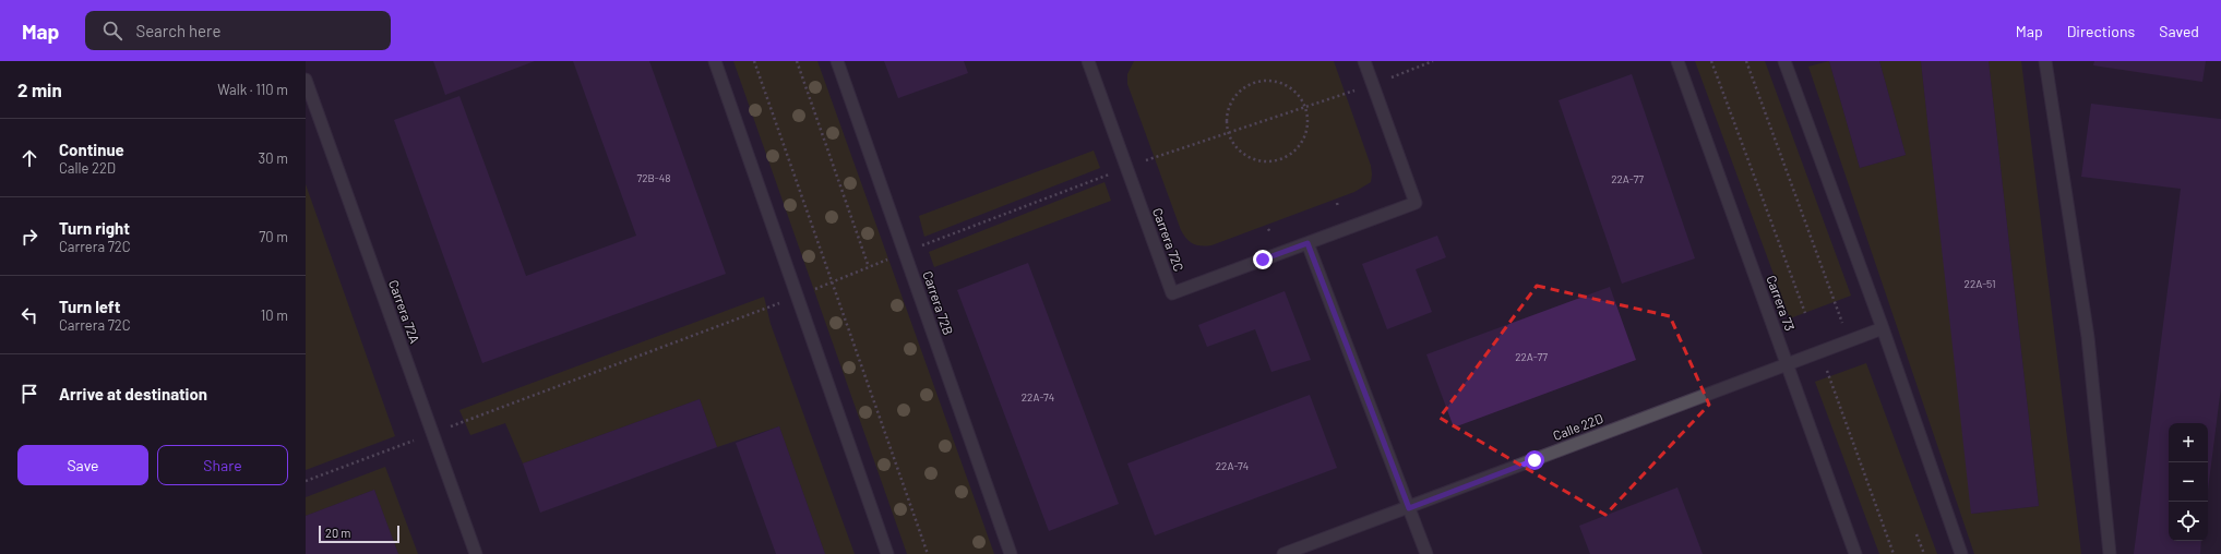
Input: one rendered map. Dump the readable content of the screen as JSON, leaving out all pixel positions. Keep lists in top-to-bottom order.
{
  "streets": {
    "street": [
      "Carrera 72C",
      "Carrera 72B",
      "Carrera 73",
      "Carrera 72A",
      "Calle 22D"
    ]
  },
  "crossings": [
    ["Carrera 73", "Calle 22D"]
  ],
  "house_numbers": [
    "72B-48",
    "22A-77",
    "22A-51",
    "22A-77",
    "22A-74",
    "22A-74"
  ],
  "scale_bar": "20 m",
  "page": {
    "header": "Map",
    "search": "Search here",
    "nav": ["Map", "Directions", "Saved"],
    "heading": ["2 min", "Walk · 110 m"],
    "list": [
      ["Continue", "Calle 22D", "30 m"],
      ["Turn right", "Carrera 72C", "70 m"],
      ["Turn left", "Carrera 72C", "10 m"],
      "Arrive at destination"
    ],
    "map_buttons": ["+", "−"],
    "buttons": ["Save", "Share"],
    "scale": "20 m"
  }
}
